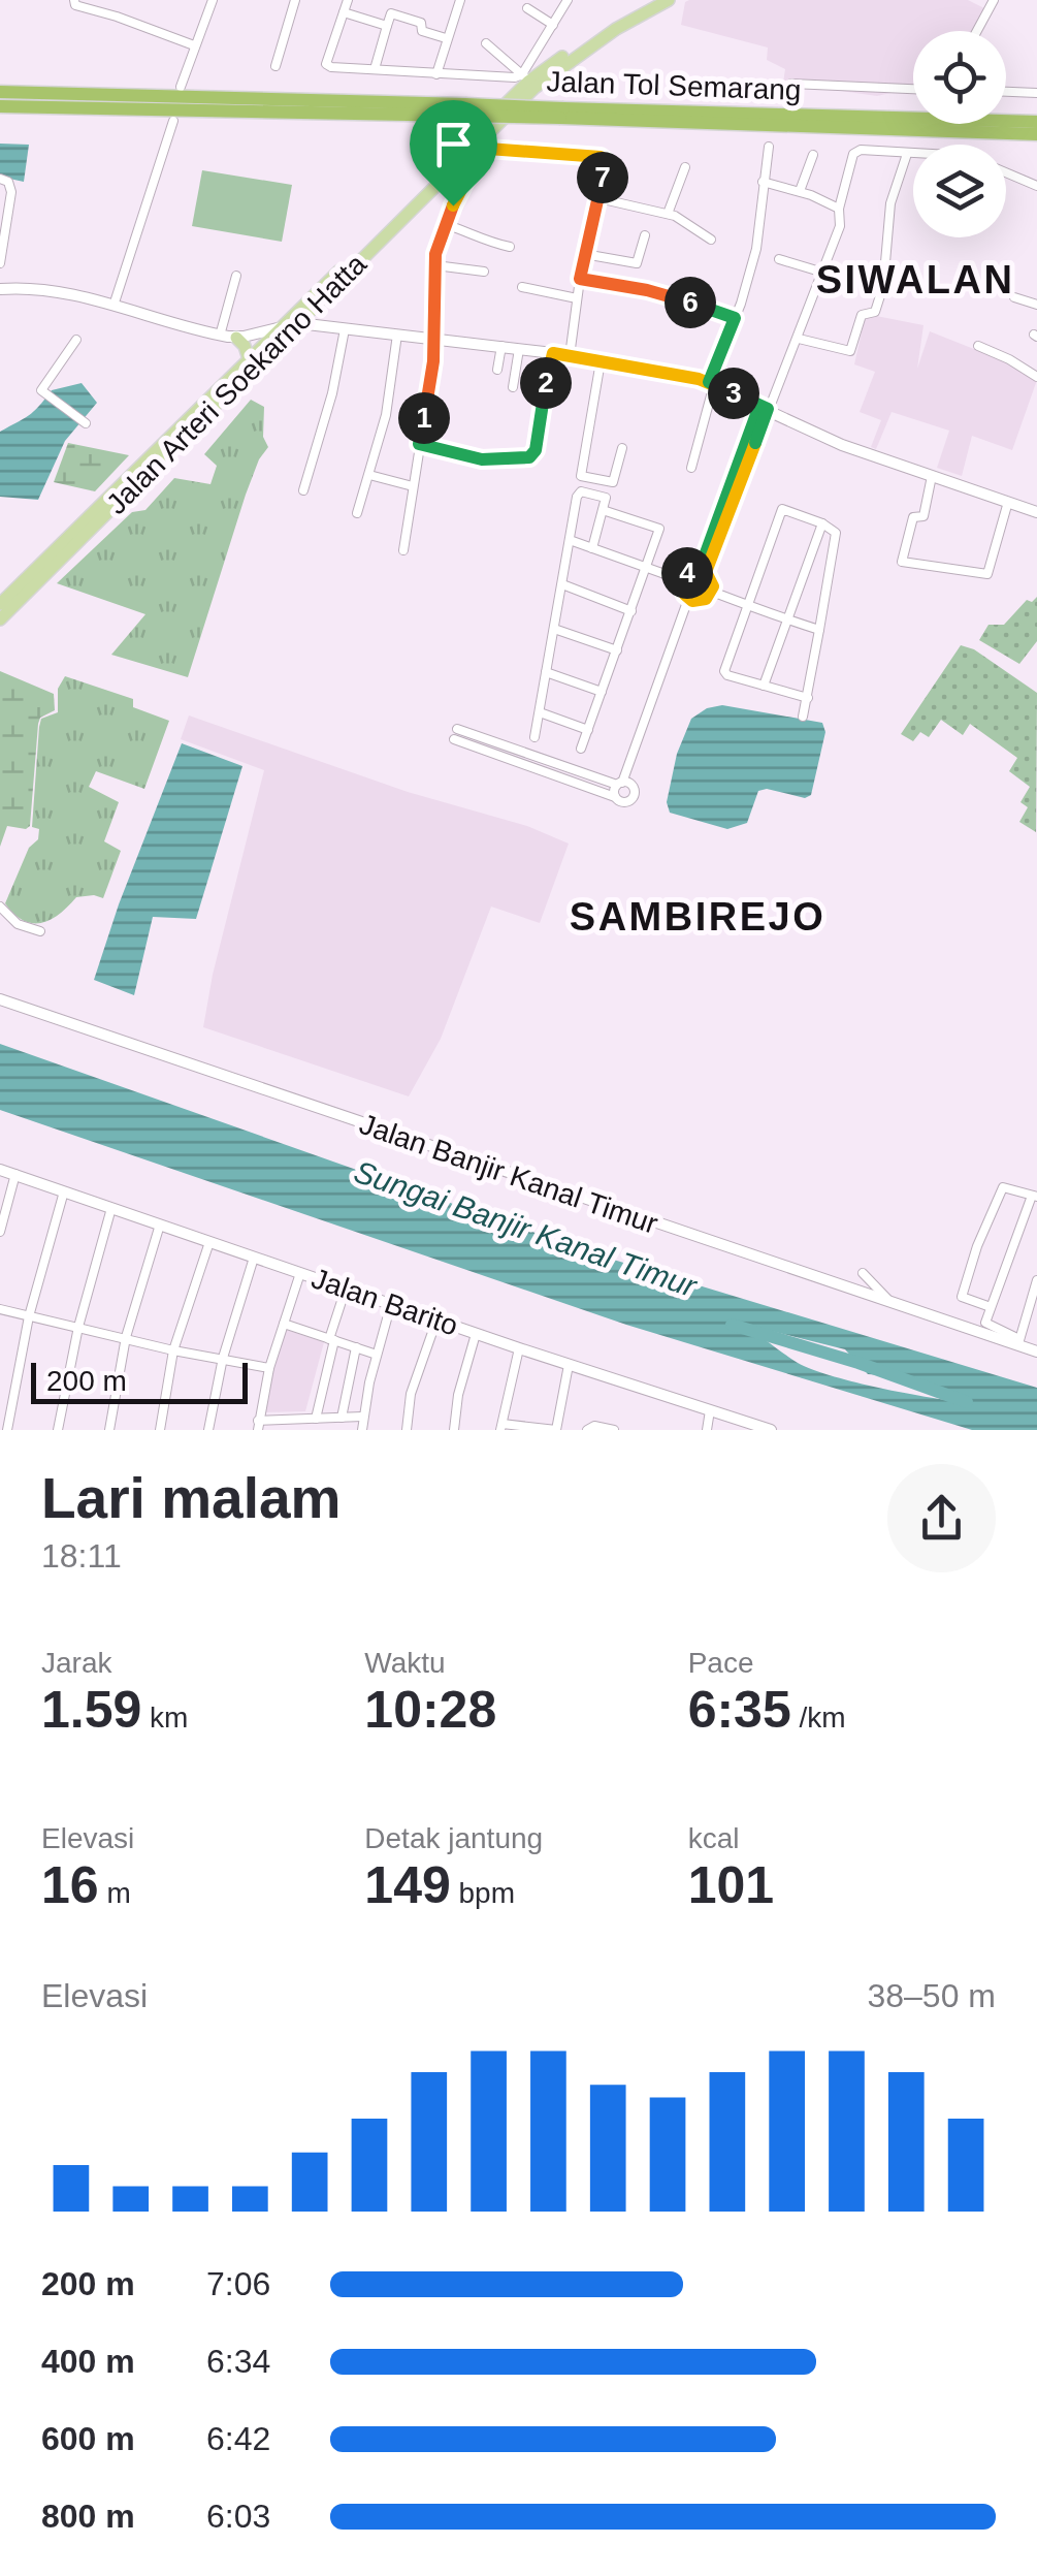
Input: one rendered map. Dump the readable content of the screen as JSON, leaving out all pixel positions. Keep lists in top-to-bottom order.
{
  "streets": {
    "highway": ["Jalan Tol Semarang"],
    "main road": ["Jalan Arteri Soekarno Hatta"],
    "street": ["Jalan Banjir Kanal Timur", "Jalan Barito"]
  },
  "districts": ["SIWALAN", "SAMBIREJO"],
  "water": ["Sungai Banjir Kanal Timur"],
  "scale_bar": "200 m",
  "page": {
    "pins": [
      "7",
      "6",
      "2",
      "3",
      "1",
      "4"
    ],
    "scale": "200 m",
    "heading": ["Lari malam", "18:11"],
    "stats": [
      ["Jarak", "1.59 km"],
      ["Waktu", "10:28"],
      ["Pace", "6:35 /km"],
      ["Elevasi", "16 m"],
      ["Detak jantung", "149 bpm"],
      ["kcal", "101"]
    ],
    "chart": ["Elevasi", "38–50 m"],
    "list": [
      {
        "name": "200 m",
        "note": "7:06"
      },
      {
        "name": "400 m",
        "note": "6:34"
      },
      {
        "name": "600 m",
        "note": "6:42"
      },
      {
        "name": "800 m",
        "note": "6:03"
      }
    ]
  }
}
